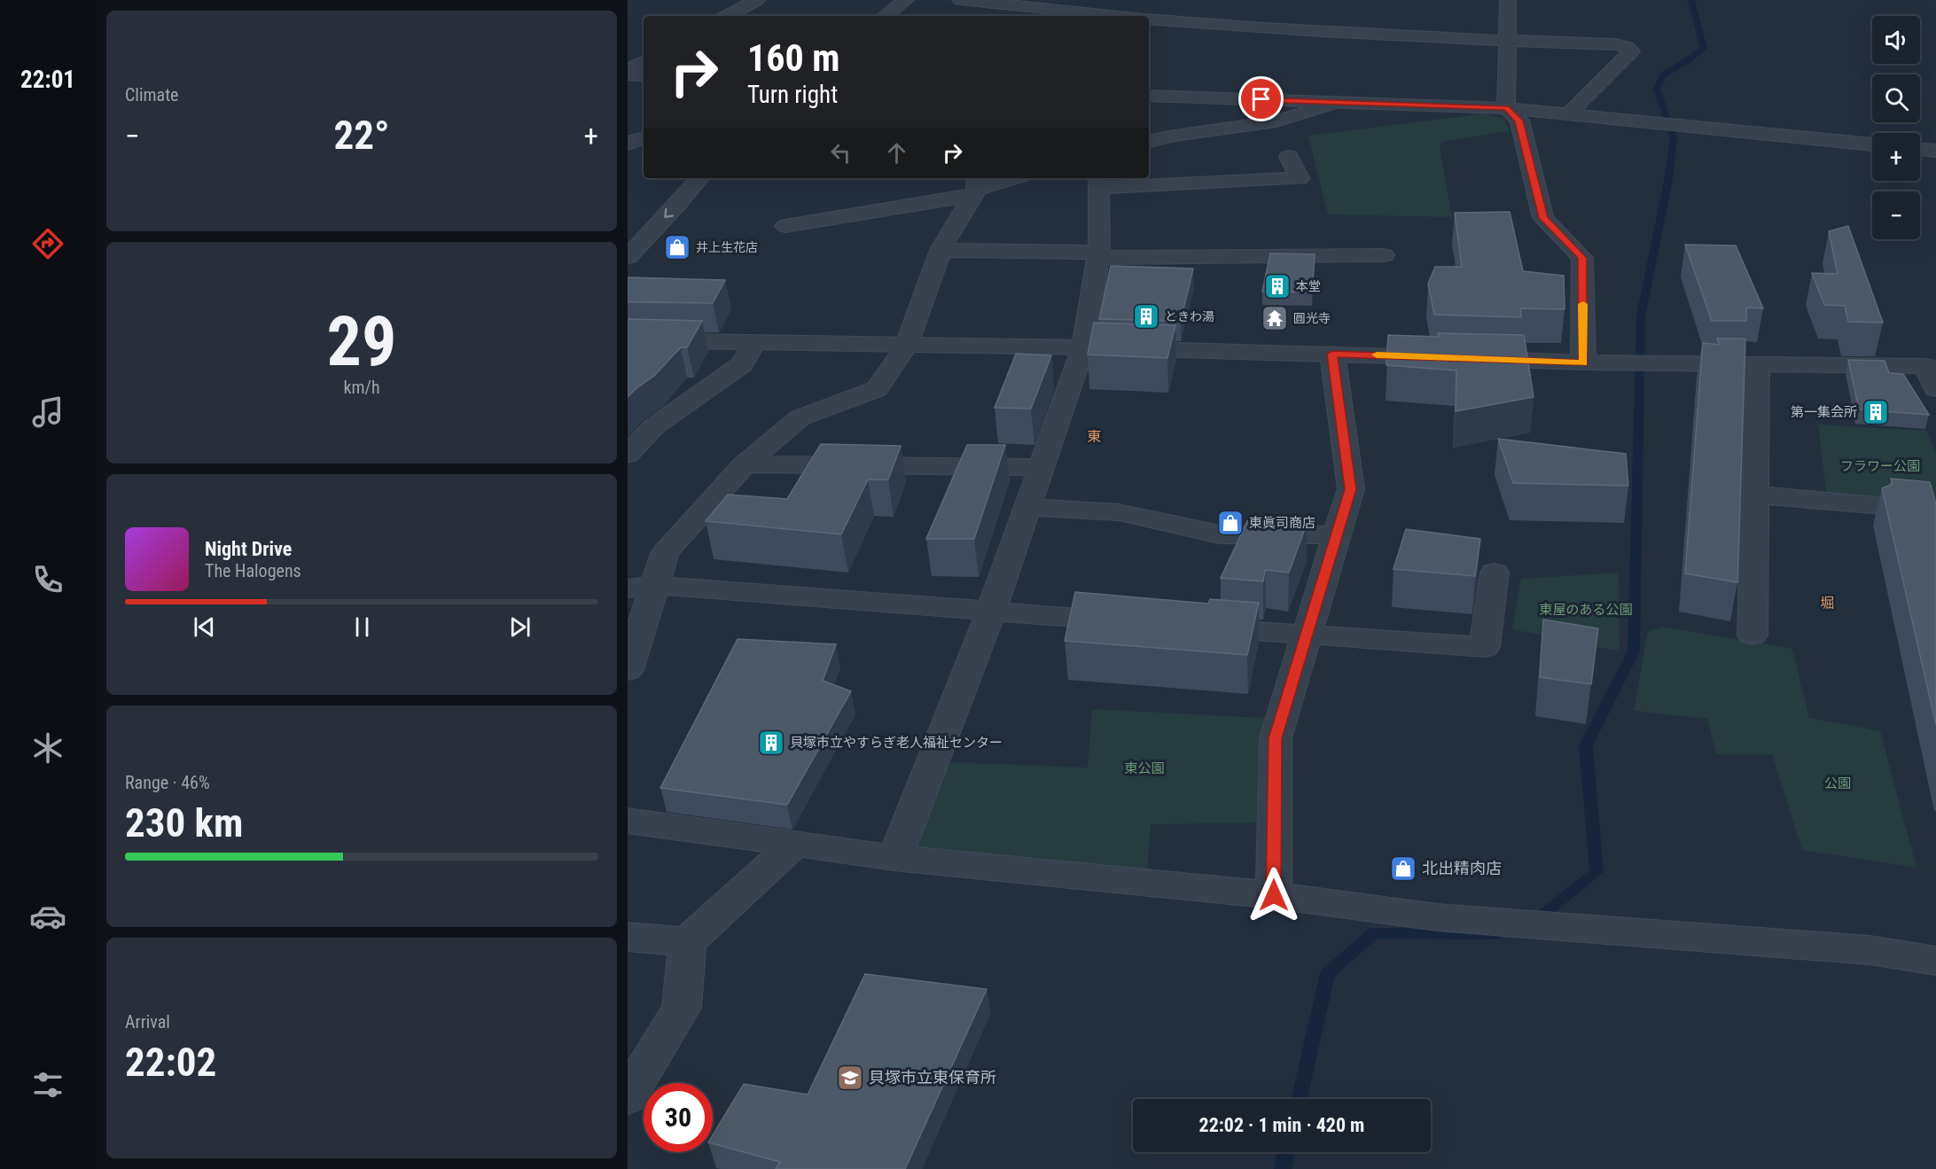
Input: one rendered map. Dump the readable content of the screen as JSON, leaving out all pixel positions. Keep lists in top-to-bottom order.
{
  "districts": ["東", "堀"],
  "parks": [
    "フラワー公園",
    "東屋のある公園",
    "東公園",
    "公園"
  ],
  "places": {
    "shop": ["井上生花店", "東眞司商店", "北出精肉店"],
    "building": [
      "本堂",
      "ときわ湯",
      "第一集会所",
      "貝塚市立やすらぎ老人福祉センター"
    ],
    "temple": ["圓光寺"],
    "school or university": ["貝塚市立東保育所"]
  },
  "page": {
    "tabs": "22:01",
    "tile": [
      "Climate",
      ["29", "km/h"],
      ["Range · 46%", "230 km"],
      ["Arrival", "22:02"]
    ],
    "map_buttons": ["+", "−"],
    "turn": ["160 m", "Turn right"],
    "heat": ["−", "22°", "+"],
    "song": ["Night Drive", "The Halogens"],
    "limit": "30",
    "trip": "22:02 · 1 min · 420 m"
  }
}
